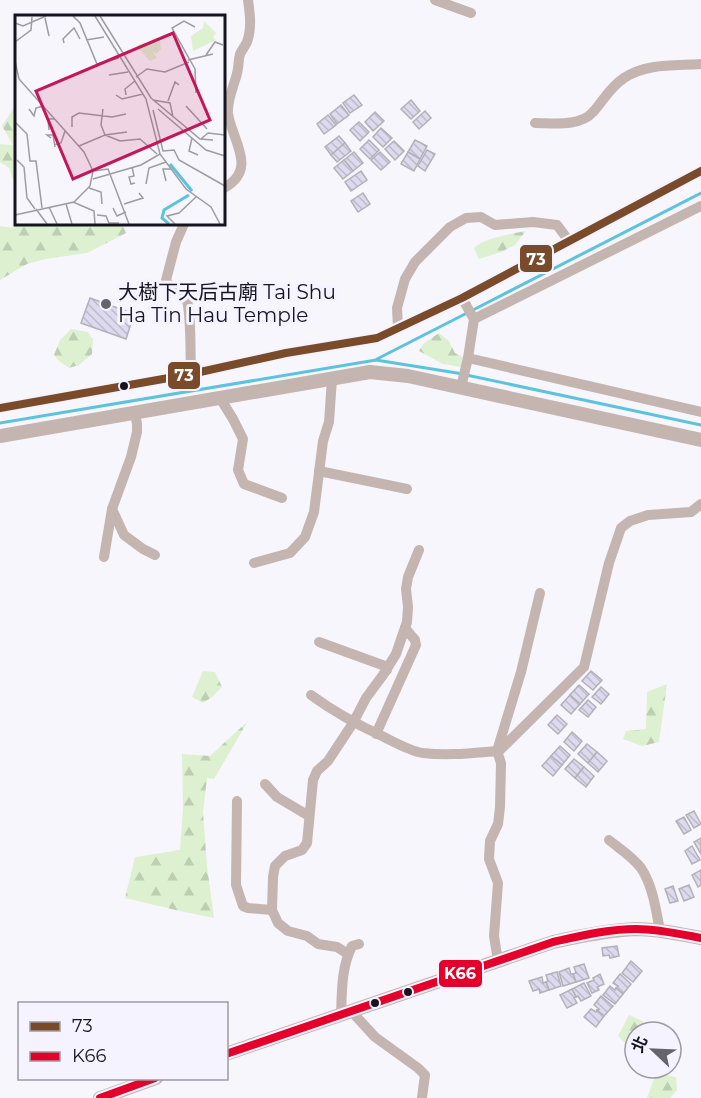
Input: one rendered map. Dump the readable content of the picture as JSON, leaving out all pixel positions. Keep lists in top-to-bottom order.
{
  "places": ["大樹下天后古廟 Tai Shu Ha Tin Hau Temple"],
  "lines": ["transit line 73", "transit line K66"],
  "legend": ["73", "K66"],
  "north": "top left"
}
